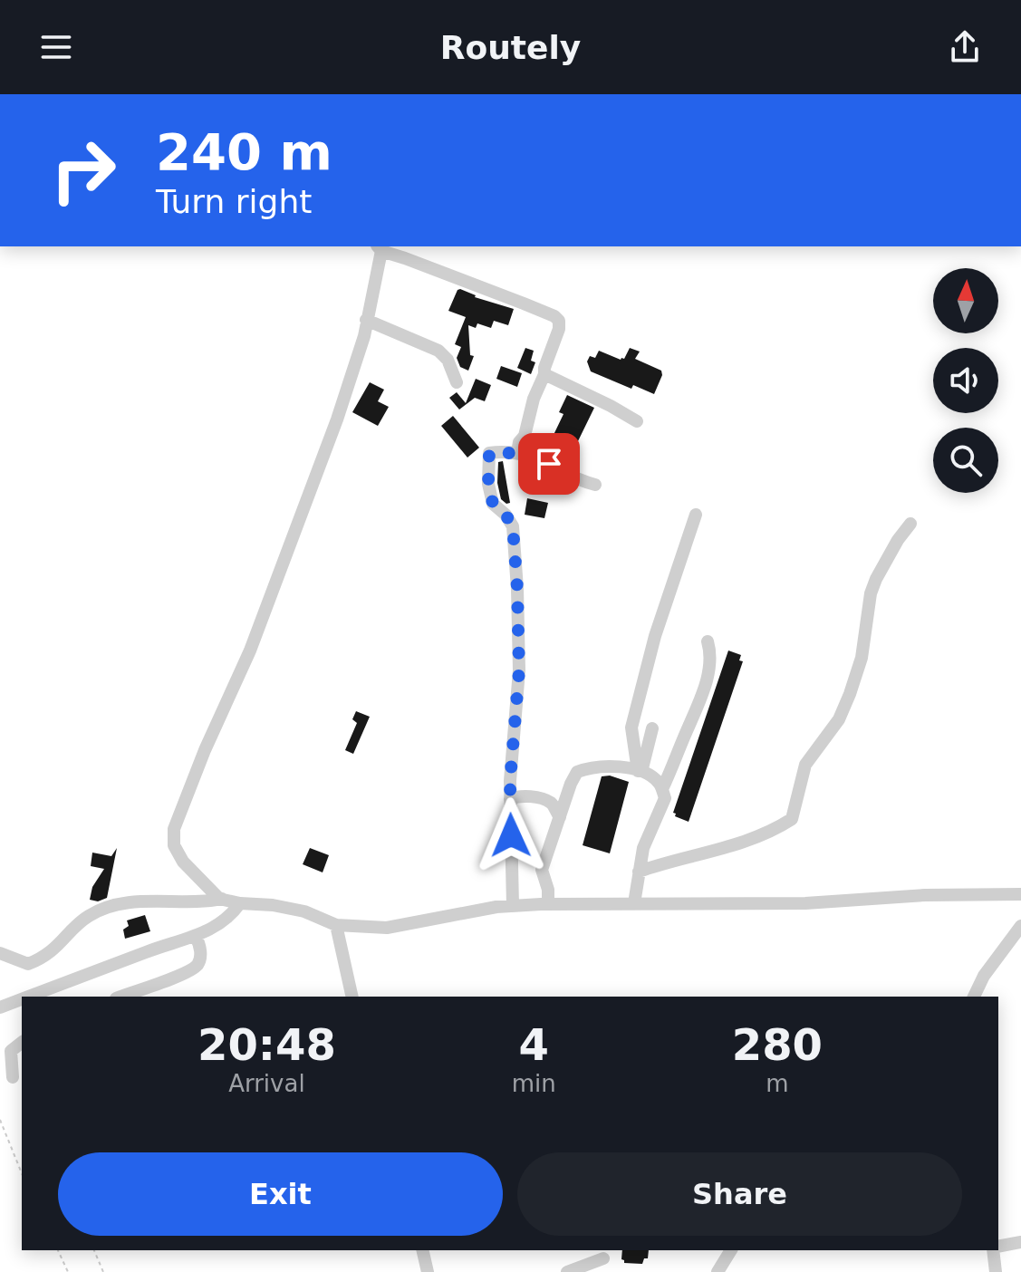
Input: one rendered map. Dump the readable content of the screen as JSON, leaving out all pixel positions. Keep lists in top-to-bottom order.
{
  "north": "top",
  "page": {
    "header": "Routely",
    "turn": ["240 m", "Turn right"],
    "eta": [
      "20:48",
      "Arrival",
      "4",
      "min",
      "280",
      "m"
    ],
    "buttons": ["Exit", "Share"]
  }
}
